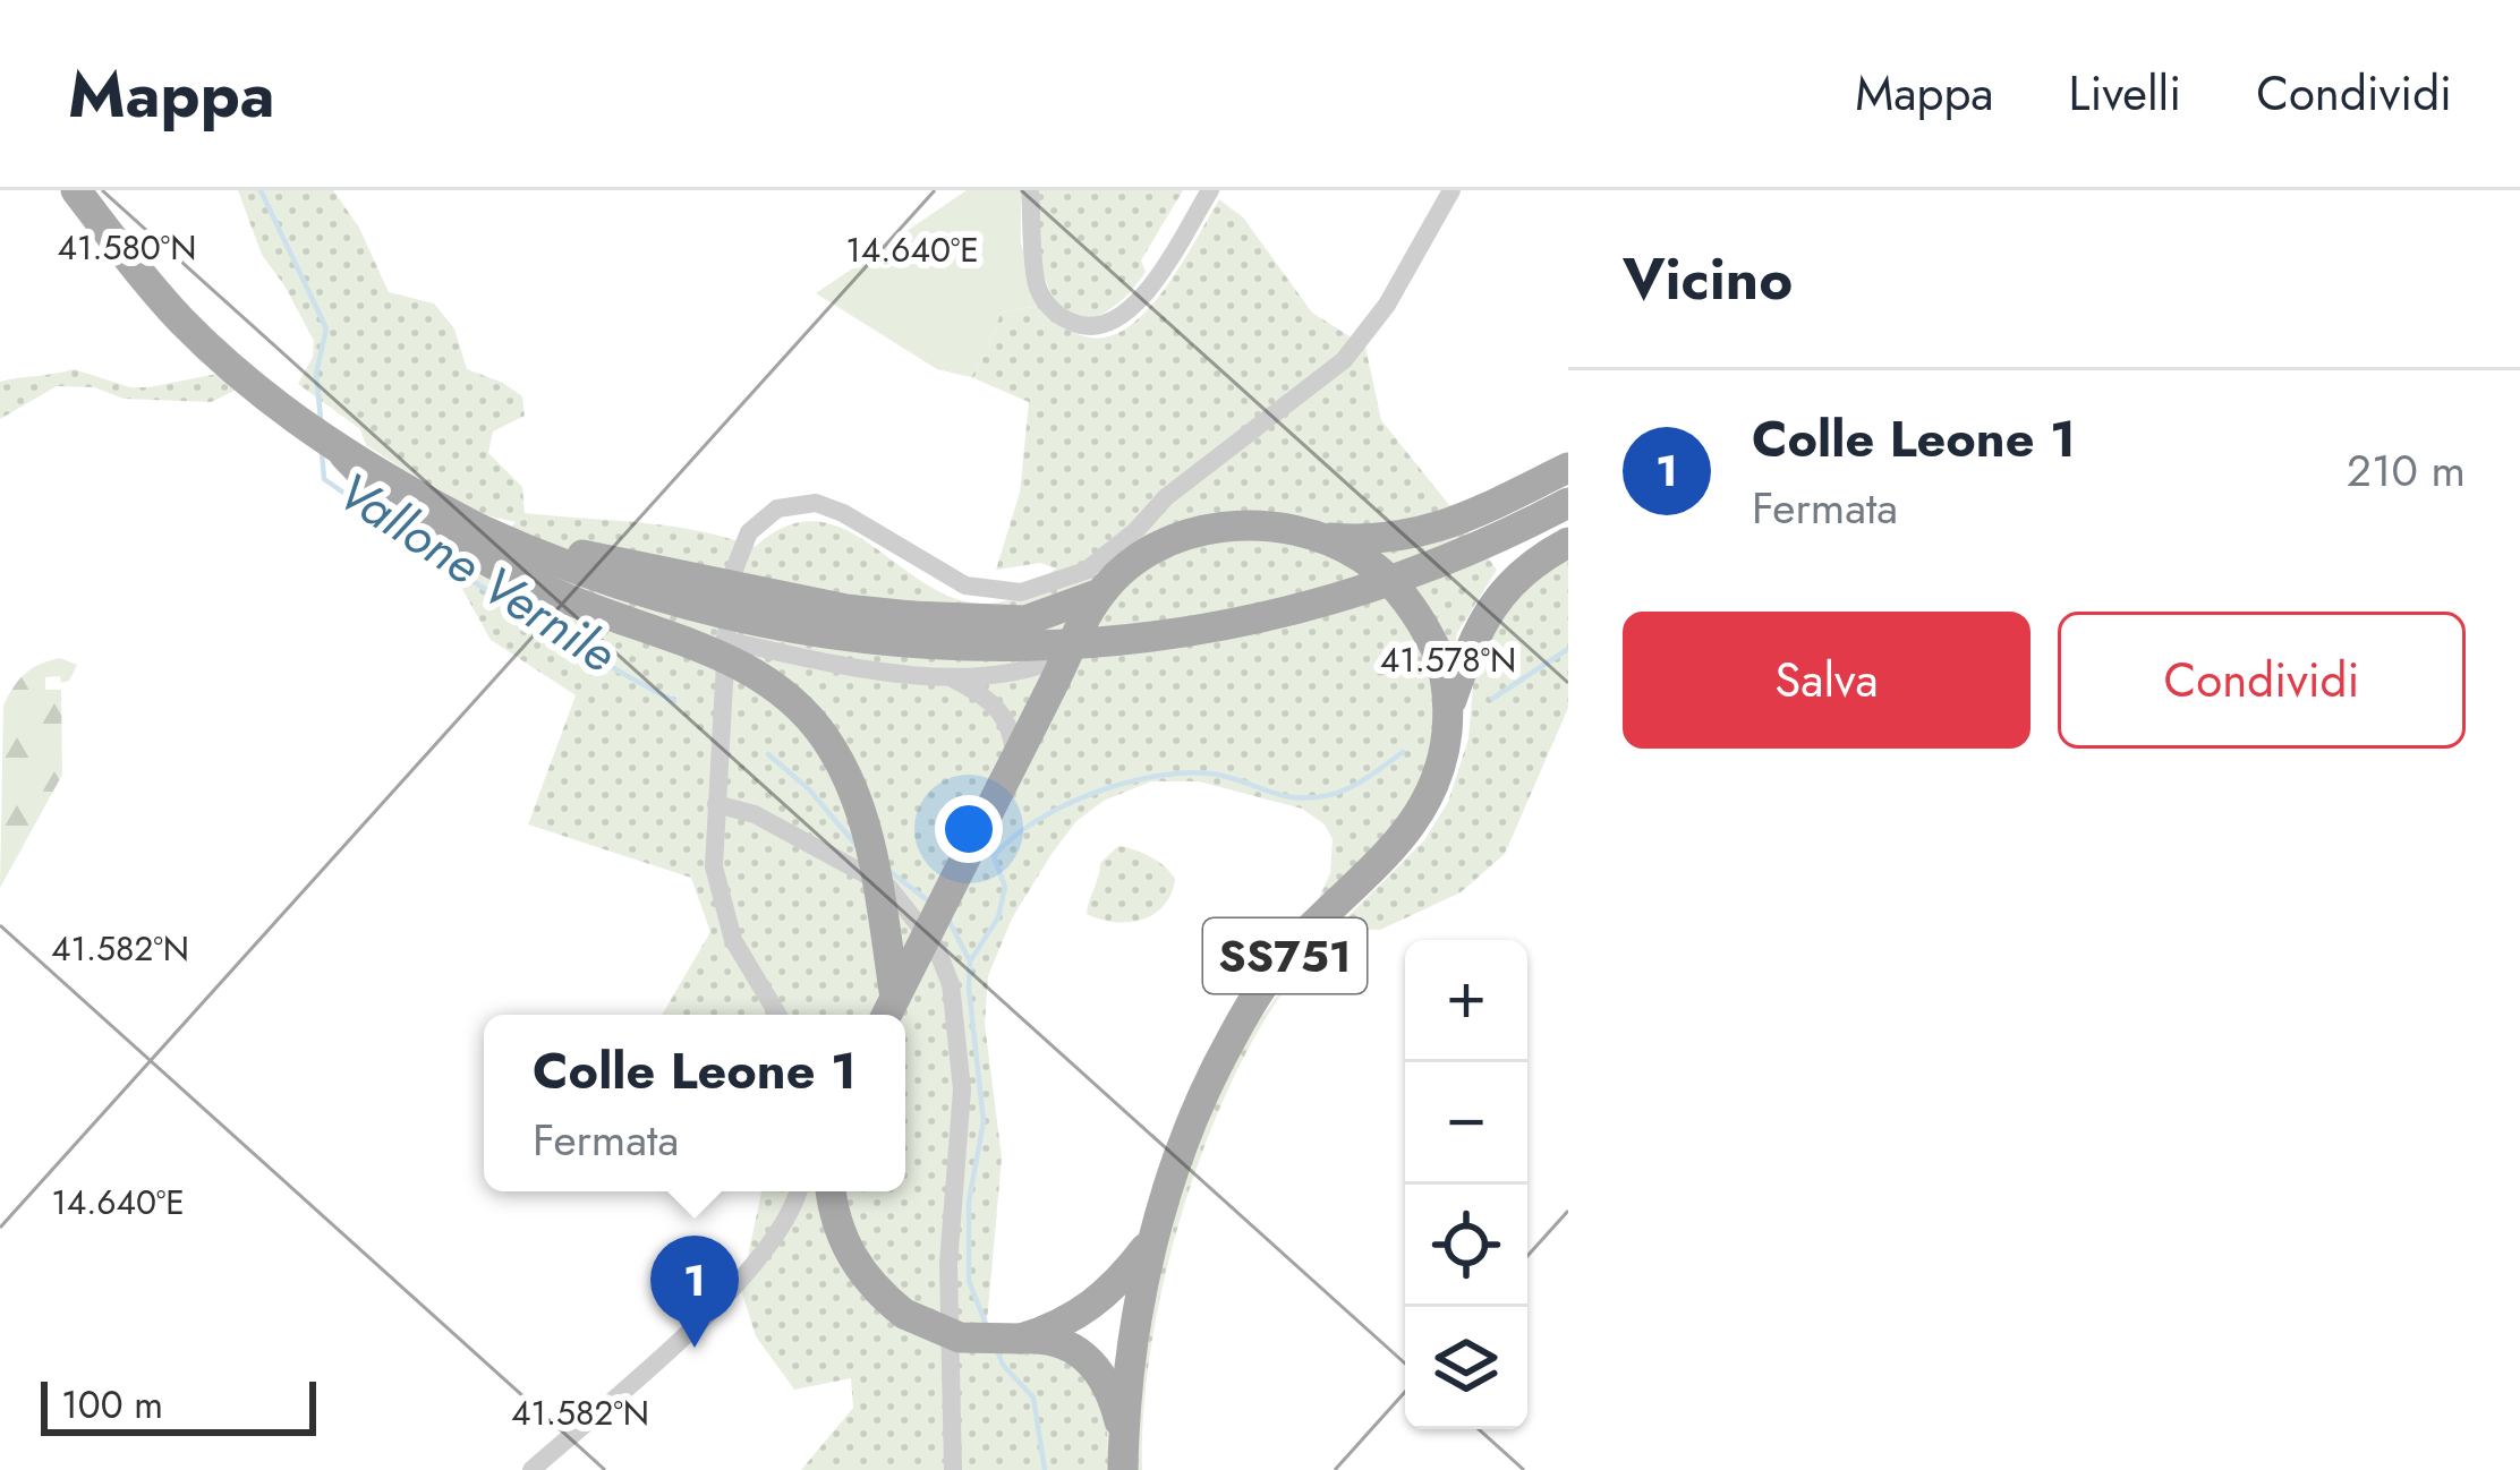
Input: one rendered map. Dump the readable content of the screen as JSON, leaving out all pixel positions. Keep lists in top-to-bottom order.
{
  "streets": {
    "main road": ["SS751"]
  },
  "water": ["Vallone Vernile"],
  "scale_bar": "100 m",
  "page": {
    "header": "Mappa",
    "nav": ["Mappa", "Livelli", "Condividi"],
    "heading": "Vicino",
    "list": [
      {
        "mark": "1",
        "name": "Colle Leone 1",
        "note": "Fermata",
        "value": "210 m"
      }
    ],
    "buttons": ["Salva", "Condividi"],
    "map_buttons": ["+", "−"],
    "popup": ["Colle Leone 1", "Fermata"],
    "pins": "1",
    "scale": "100 m"
  },
  "coordinates": [
    "41.580°N",
    "14.640°E",
    "41.578°N",
    "41.582°N"
  ]
}
